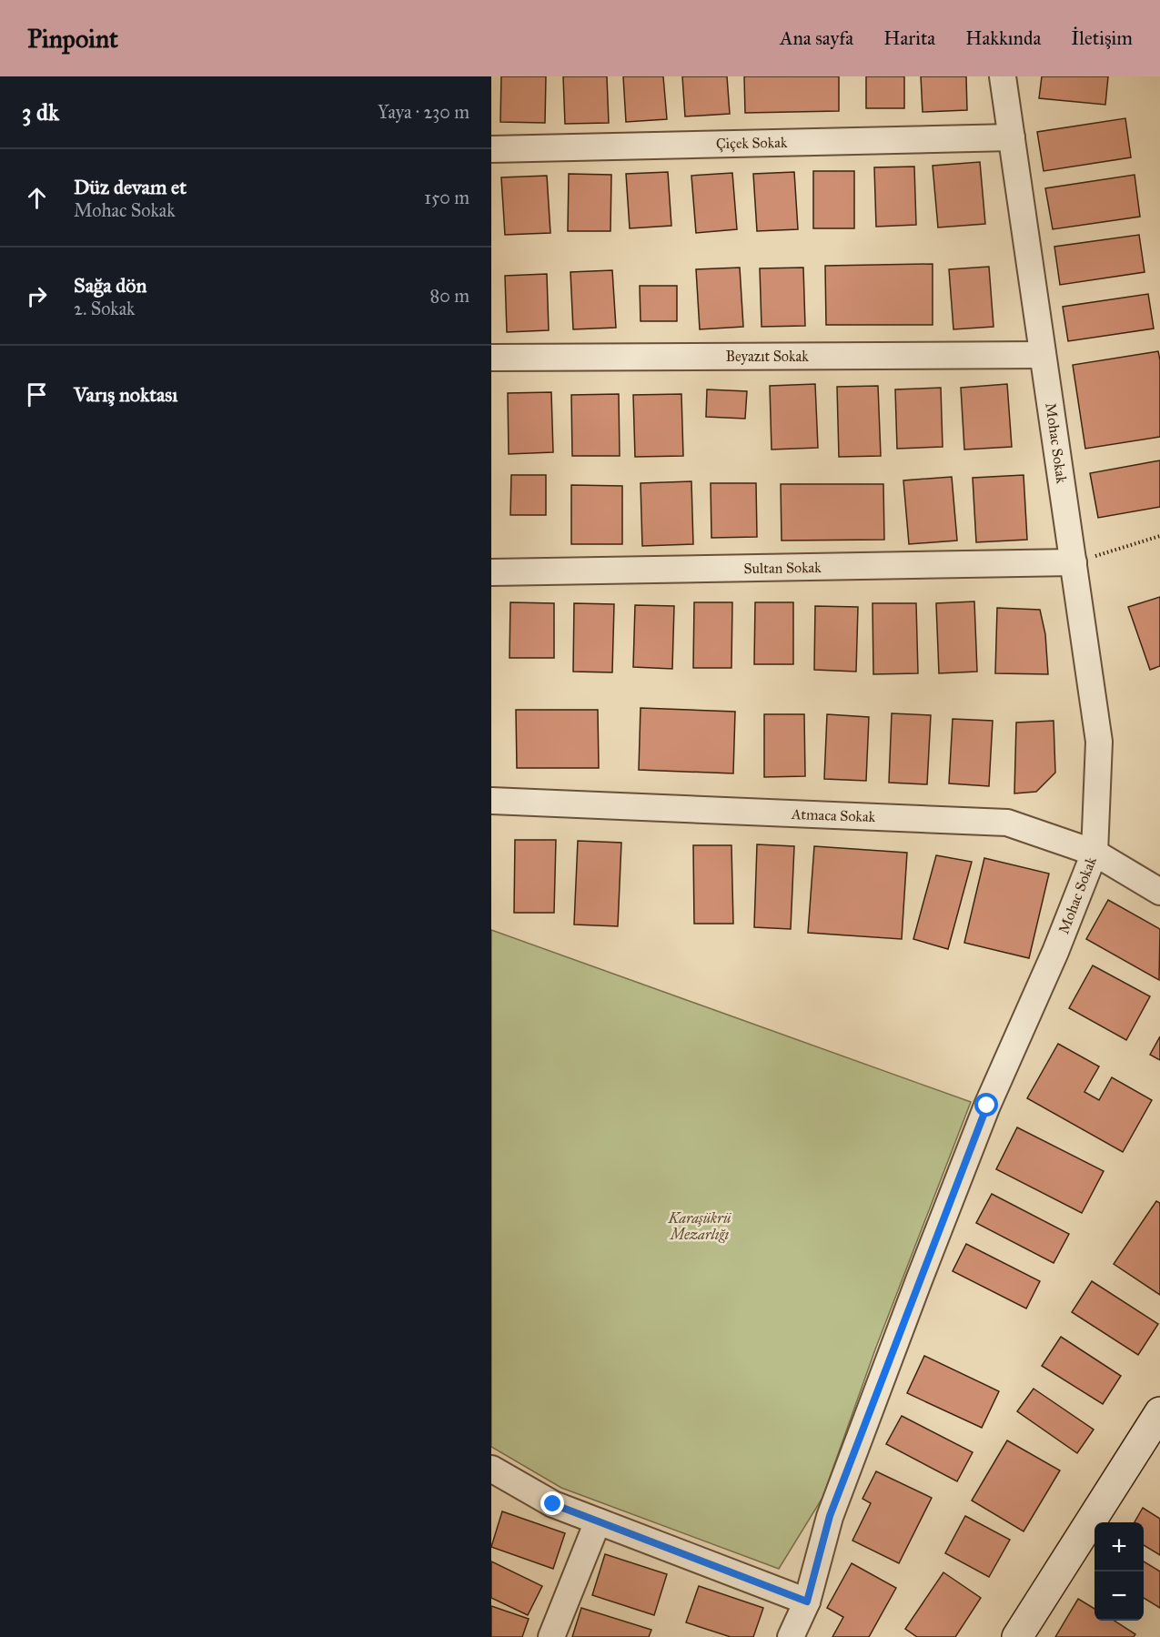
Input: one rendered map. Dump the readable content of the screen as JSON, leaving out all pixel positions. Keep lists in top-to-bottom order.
{
  "streets": {
    "street": [
      "Çiçek Sokak",
      "Beyazıt Sokak",
      "Mohac Sokak",
      "Sultan Sokak",
      "Atmaca Sokak"
    ]
  },
  "crossings": [
    ["Çiçek Sokak", "Mohac Sokak"],
    ["Beyazıt Sokak", "Mohac Sokak"],
    ["Mohac Sokak", "Sultan Sokak"],
    ["Mohac Sokak", "Atmaca Sokak"]
  ],
  "parks": ["Karaşükrü Mezarlığı"],
  "page": {
    "header": "Pinpoint",
    "nav": [
      "Ana sayfa",
      "Harita",
      "Hakkında",
      "İletişim"
    ],
    "heading": ["3 dk", "Yaya · 230 m"],
    "list": [
      ["Düz devam et", "Mohac Sokak", "150 m"],
      ["Sağa dön", "2. Sokak", "80 m"],
      "Varış noktası"
    ],
    "map_buttons": ["+", "−"]
  }
}
